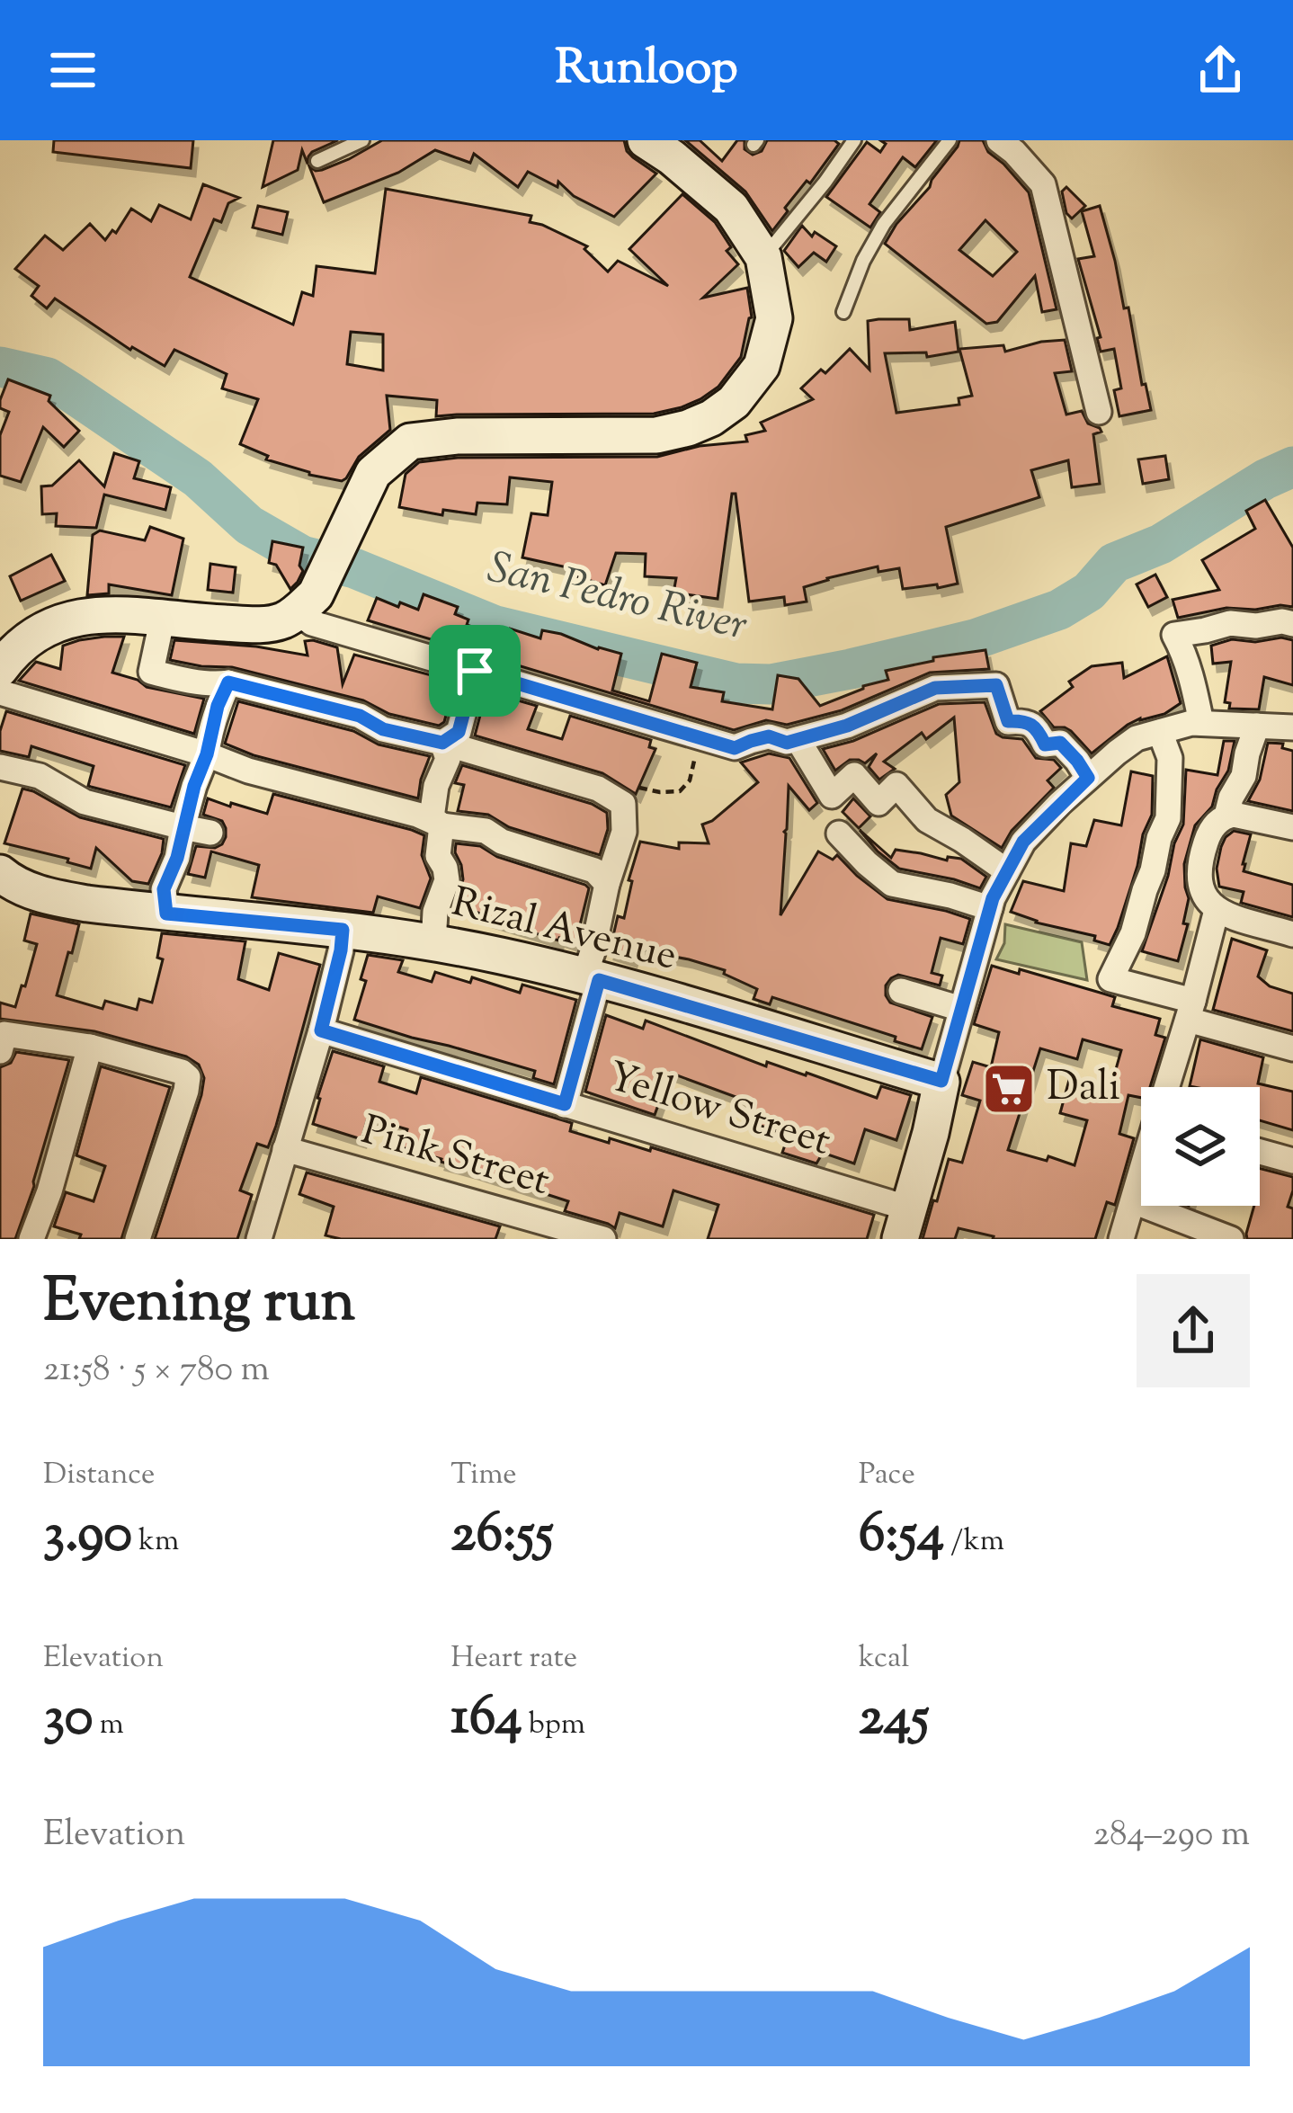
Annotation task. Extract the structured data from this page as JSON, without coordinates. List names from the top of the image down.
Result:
{
  "streets": {
    "main road": ["Rizal Avenue"],
    "street": ["Yellow Street", "Pink Street"]
  },
  "water": ["San Pedro River"],
  "places": {
    "supermarket": ["Dali"]
  },
  "page": {
    "header": "Runloop",
    "heading": ["Evening run", "21:58 · 5 × 780 m"],
    "stats": [
      ["Distance", "3.90 km"],
      ["Time", "26:55"],
      ["Pace", "6:54 /km"],
      ["Elevation", "30 m"],
      ["Heart rate", "164 bpm"],
      ["kcal", "245"]
    ],
    "chart": ["Elevation", "284–290 m"]
  }
}
